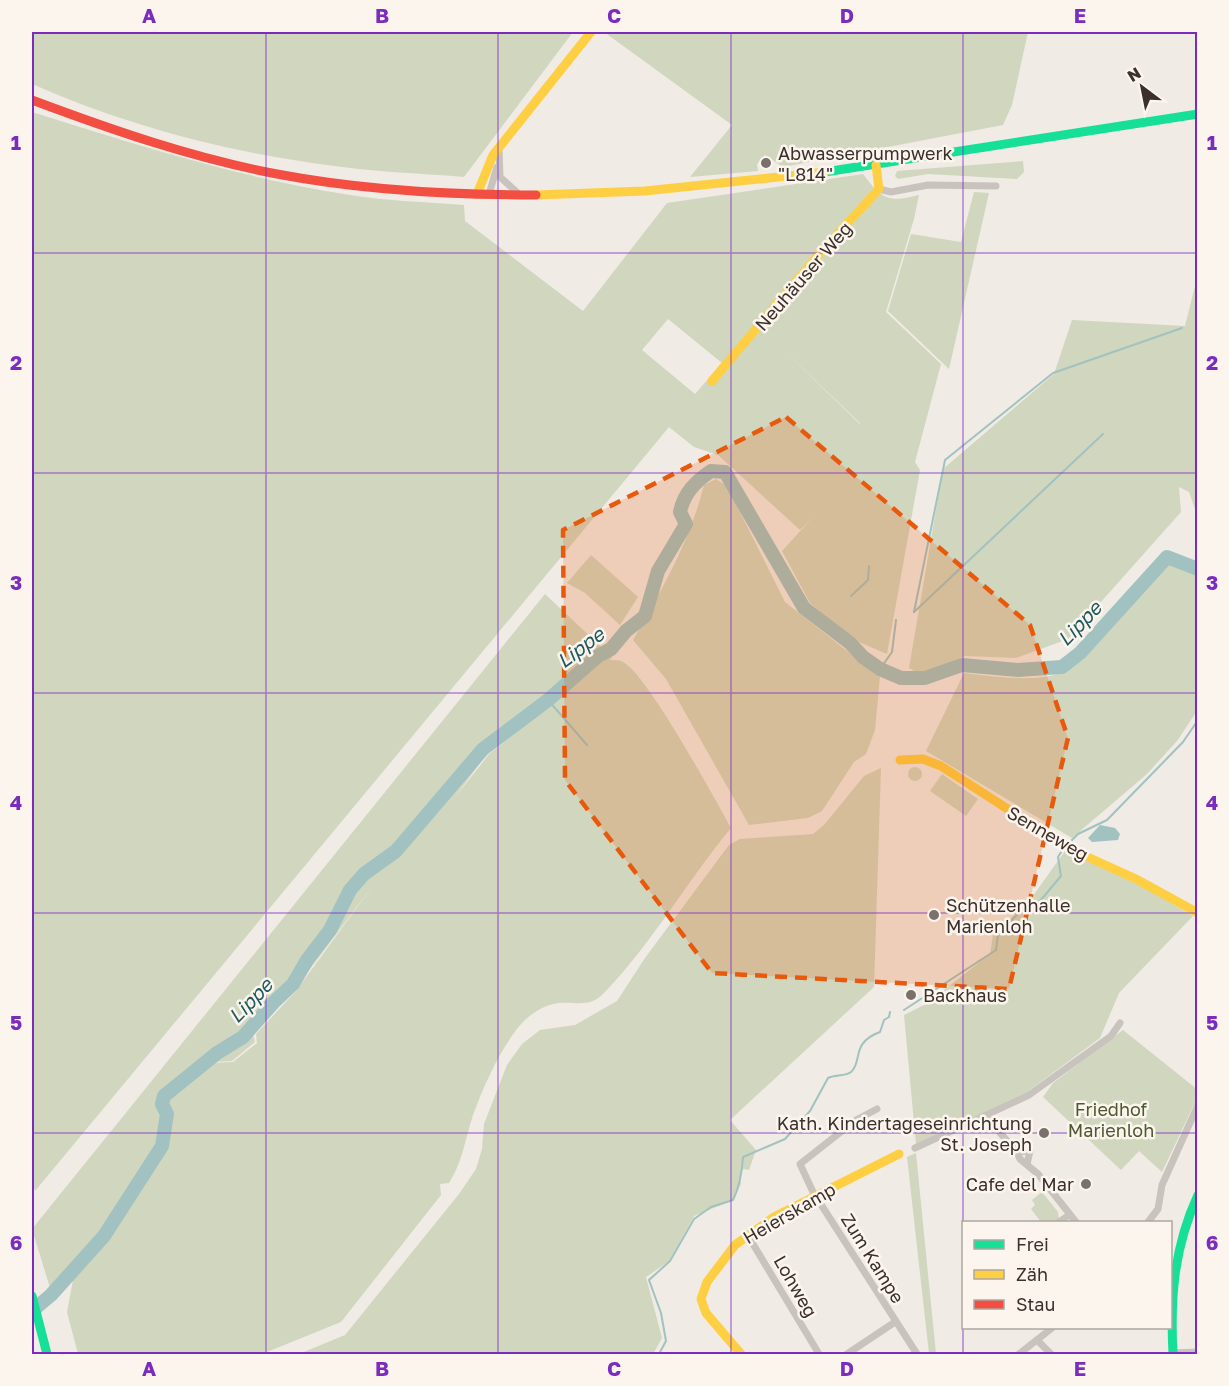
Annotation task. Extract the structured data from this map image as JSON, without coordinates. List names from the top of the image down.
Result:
{
  "streets": {
    "main road": ["Neuhäuser Weg", "Senneweg", "Heierskamp"],
    "street": ["Zum Kampe", "Lohweg"]
  },
  "crossings": [
    ["Heierskamp", "Zum Kampe"],
    ["Heierskamp", "Lohweg"]
  ],
  "water": ["Lippe"],
  "parks": ["Friedhof Marienloh"],
  "places": [
    "Abwasserpumpwerk \"L814\"",
    "Schützenhalle Marienloh",
    "Backhaus",
    "Kath. Kindertageseinrichtung St. Joseph",
    "Cafe del Mar"
  ],
  "legend": ["Frei", "Zäh", "Stau"],
  "north": "top left",
  "grid": {
    "columns": [
      "A",
      "B",
      "C",
      "D",
      "E"
    ],
    "rows": [
      "1",
      "2",
      "3",
      "4",
      "5",
      "6"
    ]
  }
}
